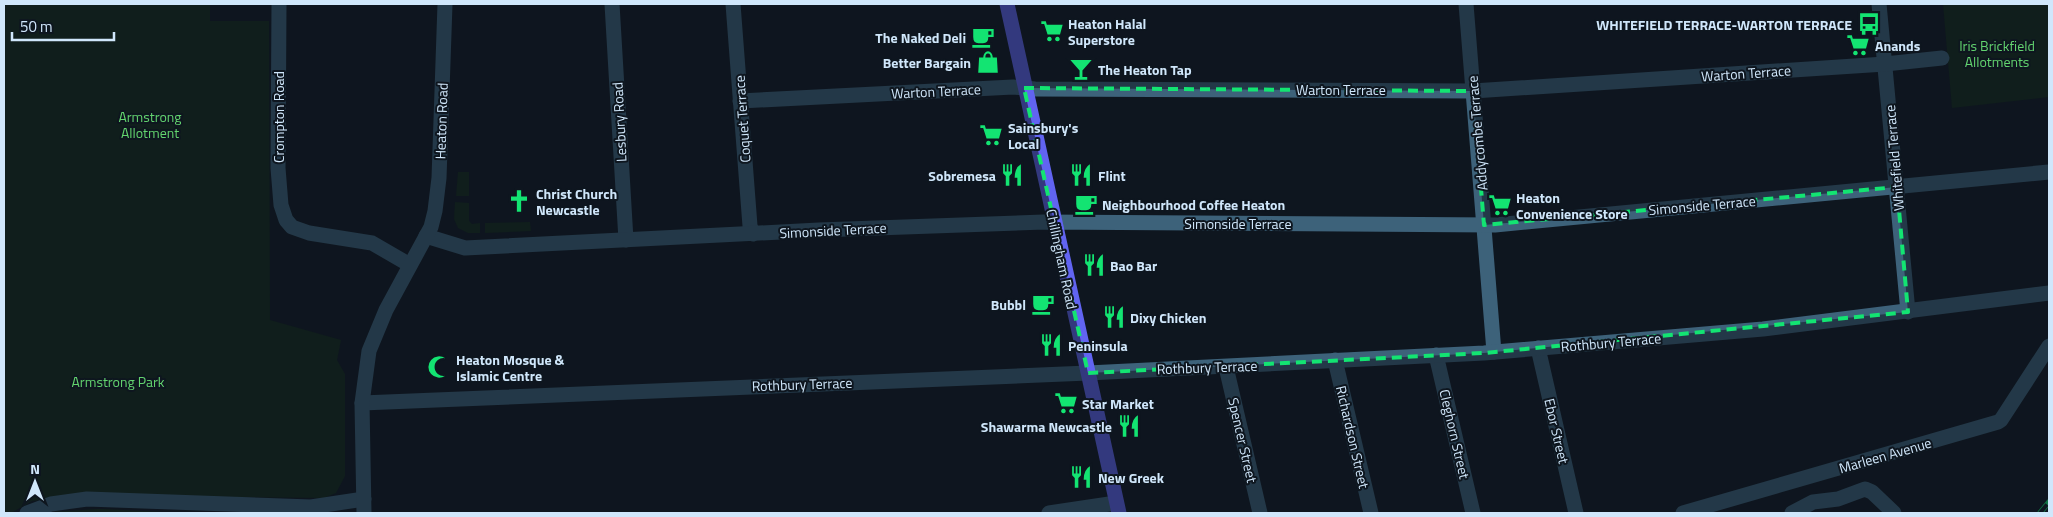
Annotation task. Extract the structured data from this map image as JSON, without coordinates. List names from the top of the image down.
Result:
{
  "streets": {
    "main road": ["Chillingham Road"],
    "street": [
      "Warton Terrace",
      "Crompton Road",
      "Coquet Terrace",
      "Heaton Road",
      "Lesbury Road",
      "Addycombe Terrace",
      "Whitefield Terrace",
      "Simonside Terrace",
      "Rothbury Terrace",
      "Ebor Street",
      "Cleghorn Street",
      "Richardson Street",
      "Spencer Street",
      "Marleen Avenue"
    ]
  },
  "crossings": [
    ["Warton Terrace", "Coquet Terrace"],
    ["Warton Terrace", "Addycombe Terrace"],
    ["Warton Terrace", "Whitefield Terrace"],
    ["Warton Terrace", "Chillingham Road"],
    ["Crompton Road", "Heaton Road"],
    ["Coquet Terrace", "Simonside Terrace"],
    ["Heaton Road", "Simonside Terrace"],
    ["Heaton Road", "Rothbury Terrace"],
    ["Lesbury Road", "Simonside Terrace"],
    ["Addycombe Terrace", "Simonside Terrace"],
    ["Addycombe Terrace", "Rothbury Terrace"],
    ["Whitefield Terrace", "Simonside Terrace"],
    ["Whitefield Terrace", "Rothbury Terrace"],
    ["Simonside Terrace", "Chillingham Road"],
    ["Chillingham Road", "Rothbury Terrace"],
    ["Rothbury Terrace", "Ebor Street"],
    ["Rothbury Terrace", "Cleghorn Street"],
    ["Rothbury Terrace", "Richardson Street"],
    ["Rothbury Terrace", "Spencer Street"]
  ],
  "parks": ["Iris Brickfield Allotments", "Armstrong Allotment", "Armstrong Park"],
  "places": {
    "bus stop": ["WHITEFIELD TERRACE-WARTON TERRACE"],
    "supermarket": [
      "Heaton Halal Superstore",
      "Anands",
      "Sainsbury's Local",
      "Heaton Convenience Store",
      "Star Market"
    ],
    "cafe": ["The Naked Deli", "Neighbourhood Coffee Heaton", "Bubbl"],
    "shop": ["Better Bargain"],
    "bar": ["The Heaton Tap"],
    "restaurant": [
      "Sobremesa",
      "Flint",
      "Bao Bar",
      "Dixy Chicken",
      "Peninsula",
      "Shawarma Newcastle",
      "New Greek"
    ],
    "church": ["Christ Church Newcastle"],
    "mosque": ["Heaton Mosque & Islamic Centre"]
  },
  "scale_bar": "50 m",
  "north": "top"
}
